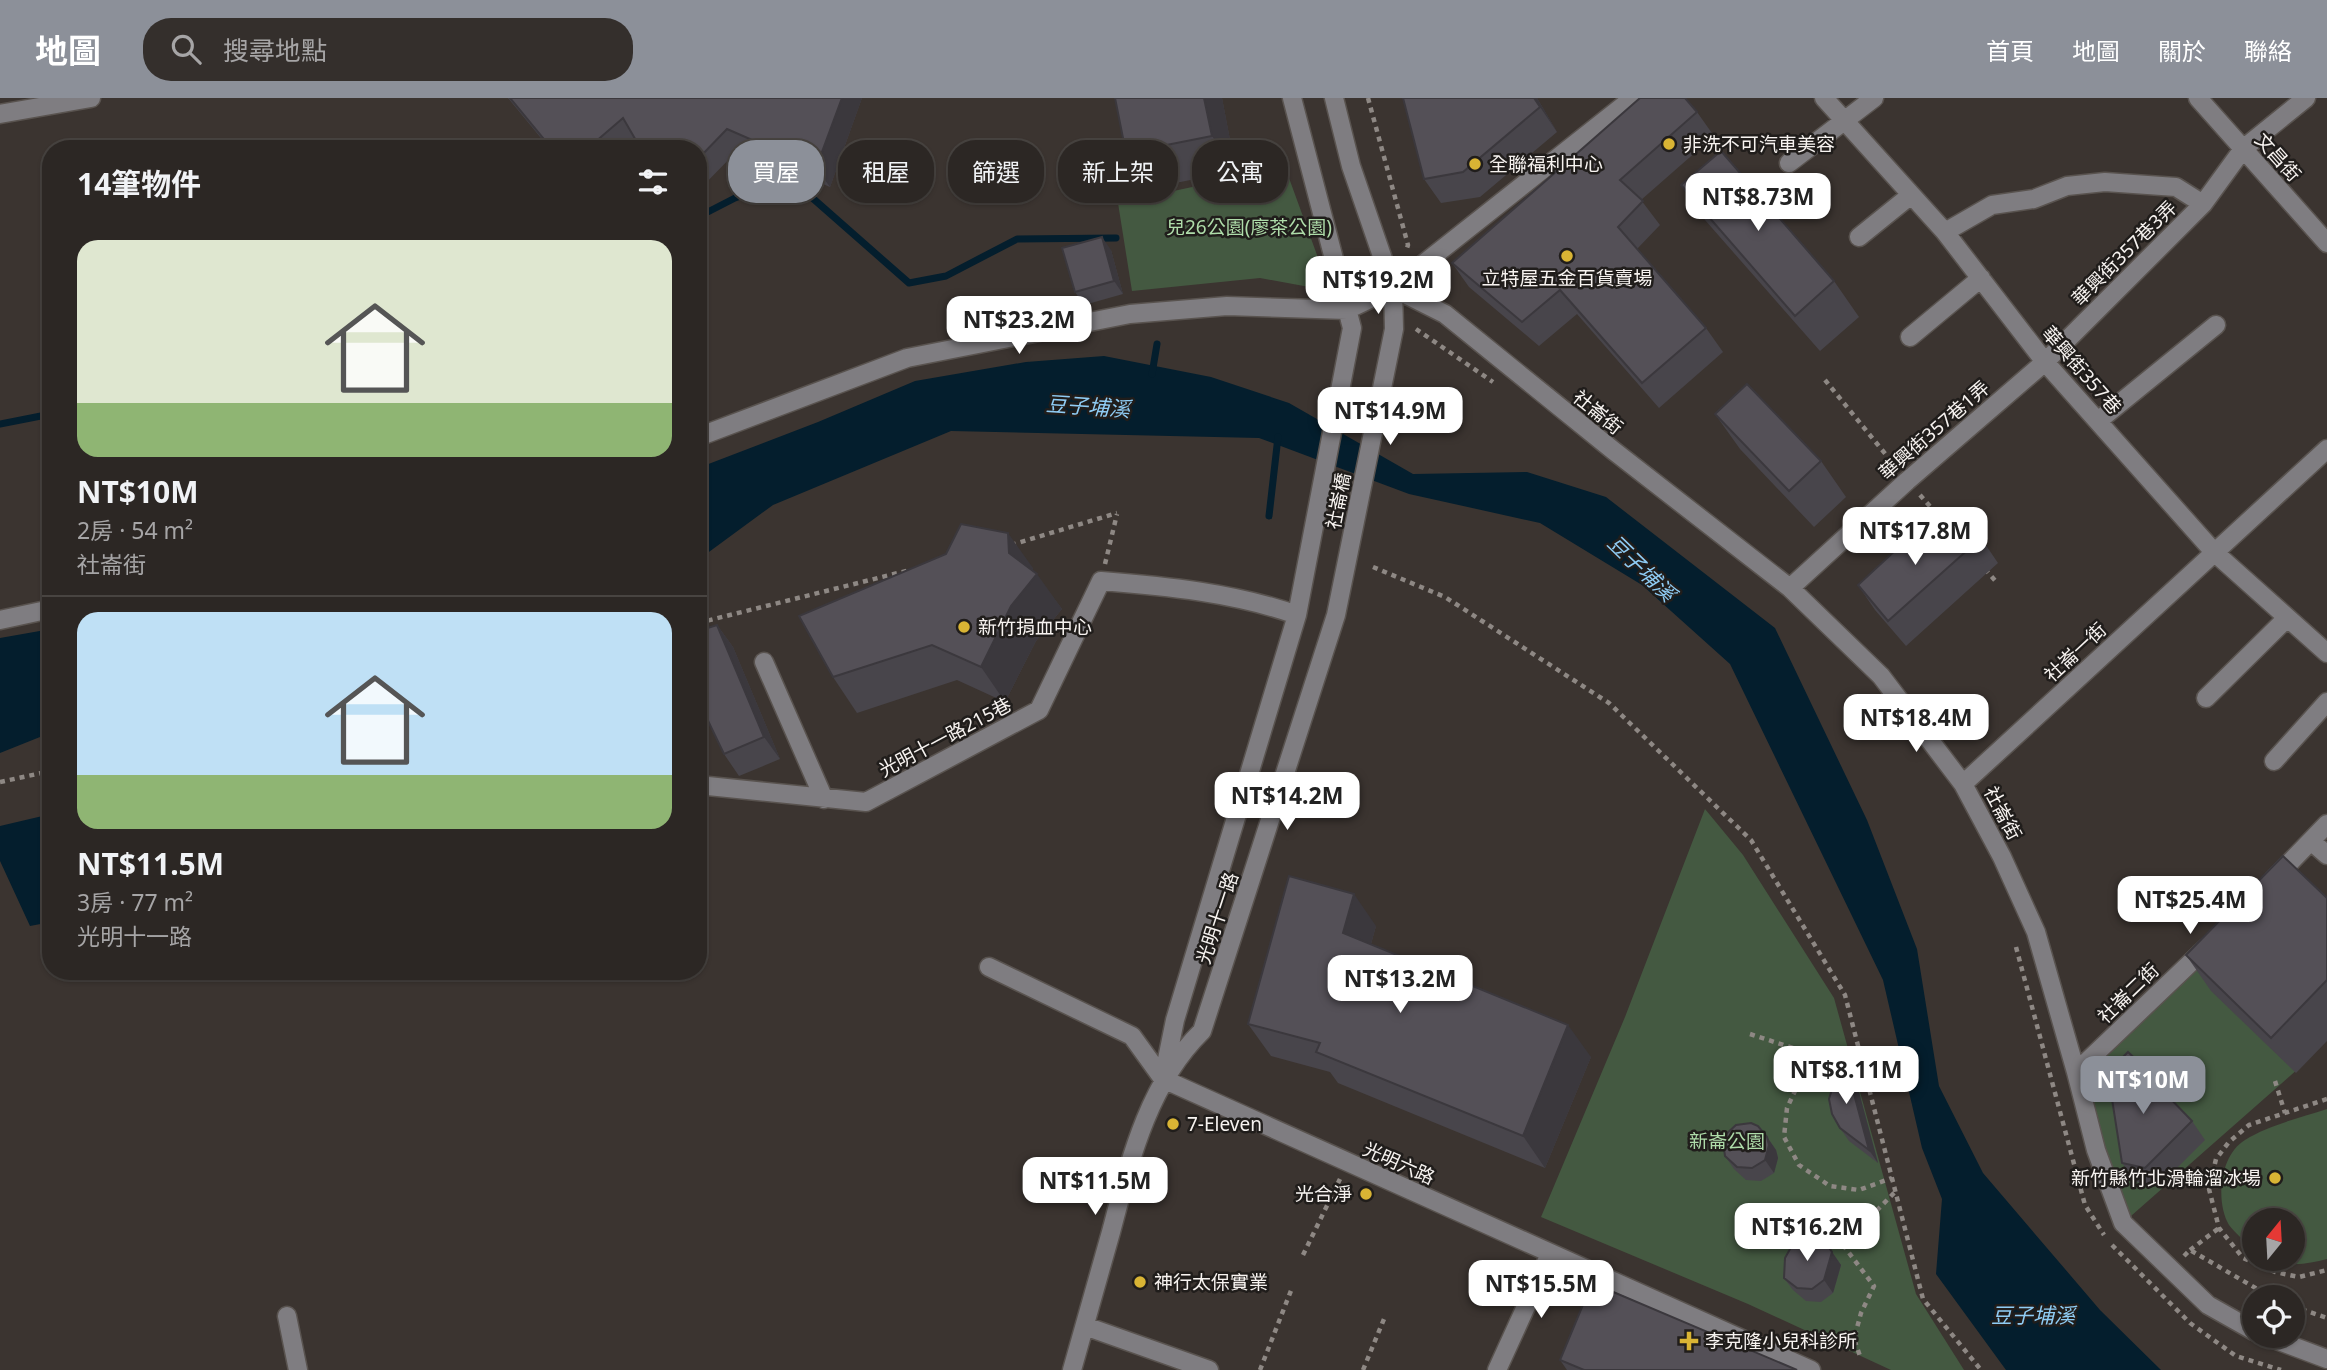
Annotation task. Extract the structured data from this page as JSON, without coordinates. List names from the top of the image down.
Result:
{
  "streets": {
    "street": [
      "文昌街",
      "華興街357巷3弄",
      "華興街357巷",
      "社崙街",
      "華興街357巷1弄",
      "社崙橋",
      "社崙一街",
      "光明十一路215巷",
      "光明十一路",
      "社崙二街",
      "光明六路"
    ]
  },
  "crossings": [
    ["文昌街", "華興街357巷3弄"],
    ["華興街357巷3弄", "華興街357巷"],
    ["華興街357巷3弄", "華興街357巷1弄"],
    ["華興街357巷", "華興街357巷1弄"],
    ["華興街357巷", "社崙一街"],
    ["社崙街", "華興街357巷1弄"],
    ["社崙街", "社崙橋"],
    ["社崙街", "社崙一街"],
    ["社崙街", "社崙二街"],
    ["社崙橋", "光明十一路"],
    ["光明十一路", "光明六路"]
  ],
  "water": ["豆子埔溪"],
  "parks": ["兒26公園(廖茶公園)", "新崙公園"],
  "places": {
    "other": [
      "非洗不可汽車美容",
      "全聯福利中心",
      "立特屋五金百貨賣場",
      "新竹捐血中心",
      "7-Eleven",
      "新竹縣竹北滑輪溜冰場",
      "光合淨",
      "神行太保實業"
    ],
    "health": ["李克隆小兒科診所"]
  },
  "north": "top",
  "page": {
    "header": "地圖",
    "search": "搜尋地點",
    "nav": [
      "首頁",
      "地圖",
      "關於",
      "聯絡"
    ],
    "chip": [
      "買屋",
      "租屋",
      "篩選",
      "新上架",
      "公寓"
    ],
    "heading": "14筆物件",
    "price": [
      "NT$8.73M",
      "NT$19.2M",
      "NT$23.2M",
      "NT$14.9M",
      "NT$17.8M",
      "NT$18.4M",
      "NT$14.2M",
      "NT$25.4M",
      "NT$13.2M",
      "NT$8.11M",
      "NT$10M",
      "NT$11.5M",
      "NT$16.2M",
      "NT$15.5M"
    ],
    "list": [
      {
        "name": "NT$10M",
        "note": "2房 · 54 m² · 社崙街"
      },
      {
        "name": "NT$11.5M",
        "note": "3房 · 77 m² · 光明十一路"
      }
    ]
  }
}
